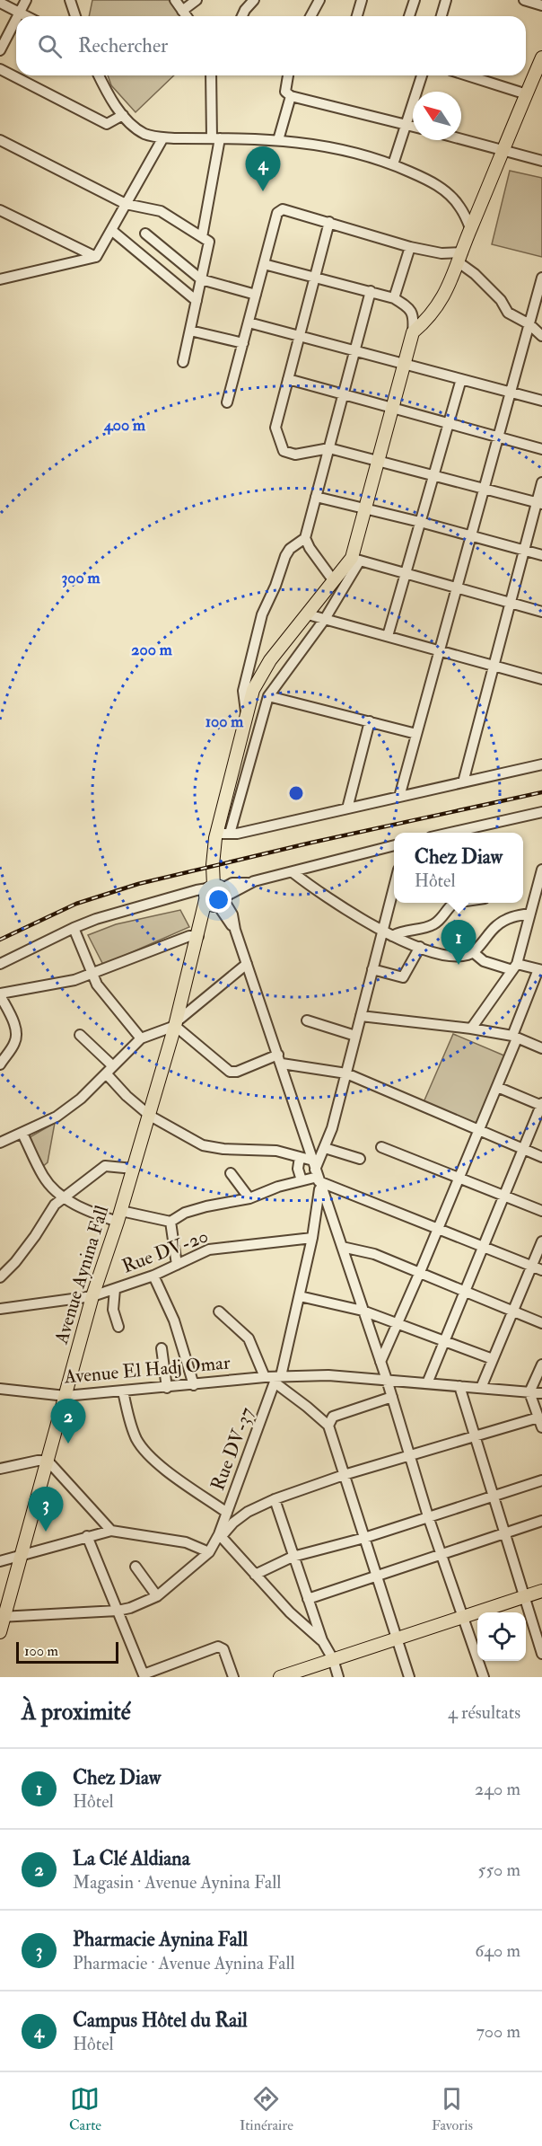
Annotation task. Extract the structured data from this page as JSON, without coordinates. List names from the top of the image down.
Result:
{
  "streets": {
    "main road": ["Avenue Aynina Fall"],
    "street": ["Rue DV-20", "Avenue El Hadj Omar", "Rue DV-37"]
  },
  "crossings": [
    ["Rue DV-20", "Avenue Aynina Fall"],
    ["Rue DV-20", "Rue DV-37"],
    ["Avenue Aynina Fall", "Avenue El Hadj Omar"],
    ["Avenue El Hadj Omar", "Rue DV-37"]
  ],
  "scale_bar": "100 m",
  "north": "top left",
  "page": {
    "search": "Rechercher",
    "pins": [
      "4",
      "1",
      "2",
      "3"
    ],
    "popup": ["Chez Diaw", "Hôtel"],
    "scale": "100 m",
    "heading": ["À proximité", "4 résultats"],
    "list": [
      {
        "mark": "1",
        "name": "Chez Diaw",
        "note": "Hôtel",
        "value": "240 m"
      },
      {
        "mark": "2",
        "name": "La Clé Aldiana",
        "note": "Magasin · Avenue Aynina Fall",
        "value": "550 m"
      },
      {
        "mark": "3",
        "name": "Pharmacie Aynina Fall",
        "note": "Pharmacie · Avenue Aynina Fall",
        "value": "640 m"
      },
      {
        "mark": "4",
        "name": "Campus Hôtel du Rail",
        "note": "Hôtel",
        "value": "700 m"
      }
    ],
    "nav": ["Carte", "Itinéraire", "Favoris"]
  },
  "rings": [
    "400 m",
    "300 m",
    "200 m",
    "100 m"
  ]
}
